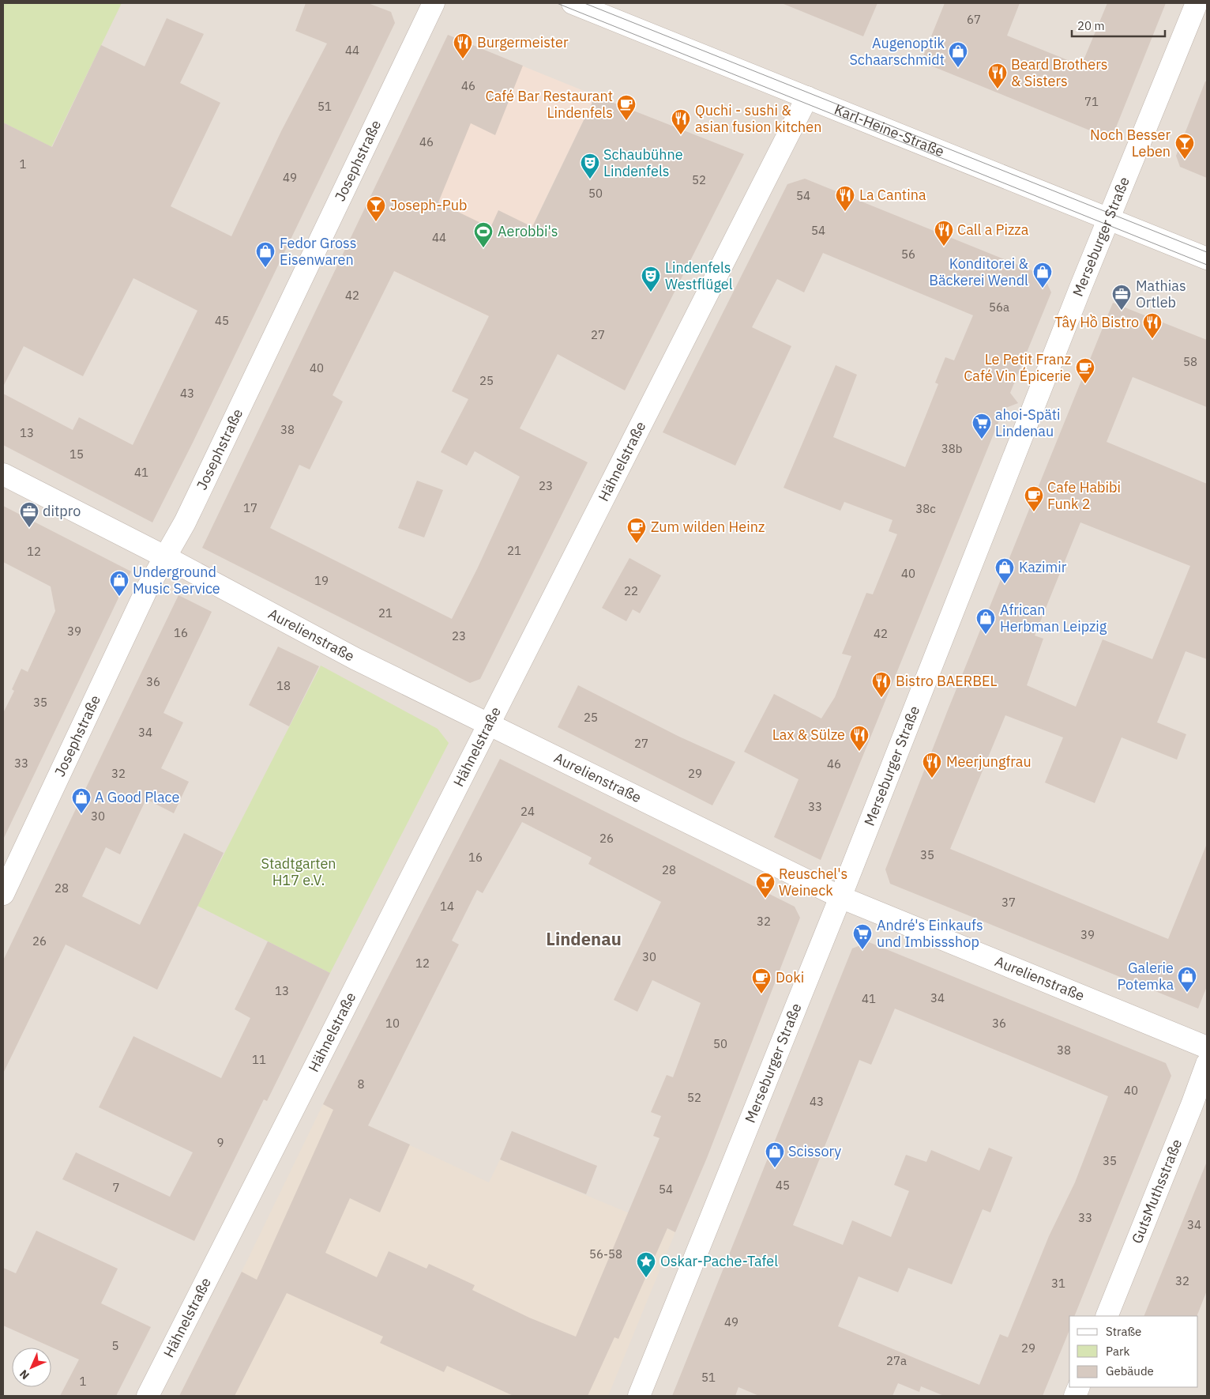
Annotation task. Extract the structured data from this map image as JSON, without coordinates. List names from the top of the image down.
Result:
{
  "streets": {
    "street": [
      "Karl-Heine-Straße",
      "Josephstraße",
      "Merseburger Straße",
      "Hähnelstraße",
      "Aurelienstraße",
      "GutsMuthsstraße"
    ]
  },
  "crossings": [
    ["Karl-Heine-Straße", "Merseburger Straße"],
    ["Karl-Heine-Straße", "Hähnelstraße"],
    ["Josephstraße", "Aurelienstraße"],
    ["Merseburger Straße", "Aurelienstraße"],
    ["Hähnelstraße", "Aurelienstraße"]
  ],
  "districts": ["Lindenau"],
  "parks": ["Stadtgarten H17 e.V."],
  "places": {
    "restaurant": [
      "Burgermeister",
      "Beard Brothers & Sisters",
      "Quchi - sushi & asian fusion kitchen",
      "La Cantina",
      "Call a Pizza",
      "Tây Hồ Bistro",
      "Bistro BAERBEL",
      "Lax & Sülze",
      "Meerjungfrau"
    ],
    "shop": [
      "Augenoptik Schaarschmidt",
      "Fedor Gross Eisenwaren",
      "Konditorei & Bäckerei Wendl",
      "Kazimir",
      "Underground Music Service",
      "African Herbman Leipzig",
      "A Good Place",
      "Galerie Potemka",
      "Scissory"
    ],
    "cafe": [
      "Café Bar Restaurant Lindenfels",
      "Le Petit Franz Café Vin Épicerie",
      "Cafe Habibi Funk 2",
      "Zum wilden Heinz",
      "Doki"
    ],
    "bar": ["Noch Besser Leben", "Joseph-Pub", "Reuschel's Weineck"],
    "theatre": ["Schaubühne Lindenfels", "Lindenfels Westflügel"],
    "sports": ["Aerobbi's"],
    "office": ["Mathias Ortleb", "ditpro"],
    "supermarket": ["ahoi-Späti Lindenau", "André's Einkaufs und Imbissshop"],
    "place": ["Oskar-Pache-Tafel"]
  },
  "house_numbers": [
    "67",
    "44",
    "46",
    "71",
    "51",
    "46",
    "1",
    "49",
    "52",
    "50",
    "54",
    "54",
    "44",
    "56",
    "42",
    "56a",
    "45",
    "27",
    "58",
    "40",
    "25",
    "43",
    "38",
    "13",
    "38b",
    "15",
    "41",
    "23",
    "17",
    "38c",
    "21",
    "12",
    "40",
    "19",
    "22",
    "21",
    "39",
    "16",
    "42",
    "23",
    "36",
    "18",
    "35",
    "25",
    "34",
    "27",
    "33",
    "46",
    "32",
    "29",
    "33",
    "24",
    "30",
    "26",
    "35",
    "16",
    "28",
    "28",
    "37",
    "14",
    "32",
    "39",
    "26",
    "30",
    "12",
    "13",
    "34",
    "41",
    "10",
    "36",
    "50",
    "38",
    "11",
    "8",
    "40",
    "52",
    "43",
    "9",
    "35",
    "45",
    "7",
    "54",
    "33",
    "34",
    "56-58",
    "32",
    "31",
    "49",
    "5",
    "29",
    "27a",
    "51",
    "1"
  ],
  "legend": ["Straße", "Park", "Gebäude"],
  "scale_bar": "20 m",
  "north": "bottom left"
}
